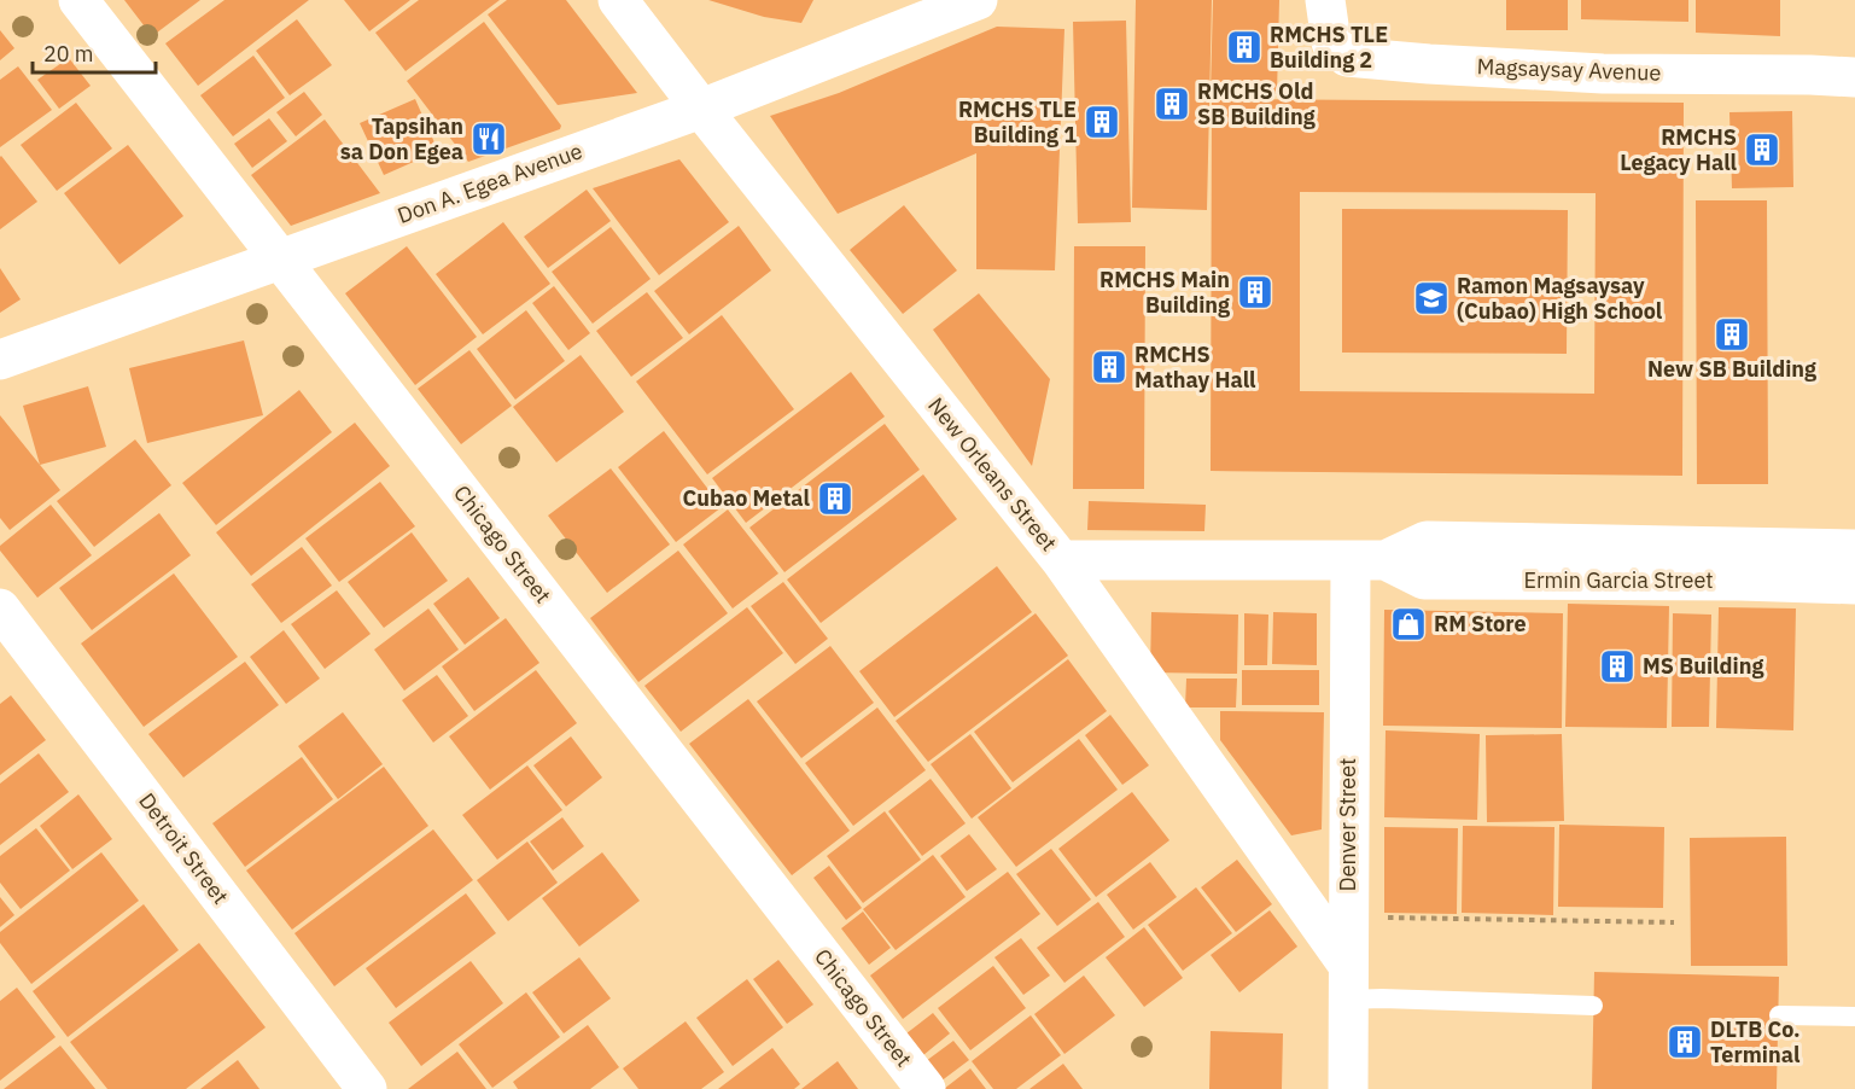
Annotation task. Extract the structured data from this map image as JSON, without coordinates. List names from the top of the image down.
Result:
{
  "streets": {
    "street": [
      "Magsaysay Avenue",
      "Don A. Egea Avenue",
      "New Orleans Street",
      "Chicago Street",
      "Ermin Garcia Street",
      "Denver Street",
      "Detroit Street"
    ]
  },
  "crossings": [
    ["Don A. Egea Avenue", "New Orleans Street"],
    ["Don A. Egea Avenue", "Chicago Street"],
    ["New Orleans Street", "Ermin Garcia Street"],
    ["New Orleans Street", "Denver Street"],
    ["Ermin Garcia Street", "Denver Street"]
  ],
  "places": {
    "building": [
      "RMCHS TLE Building 2",
      "RMCHS Old SB Building",
      "RMCHS TLE Building 1",
      "RMCHS Legacy Hall",
      "RMCHS Main Building",
      "New SB Building",
      "RMCHS Mathay Hall",
      "Cubao Metal",
      "MS Building",
      "DLTB Co. Terminal"
    ],
    "restaurant": ["Tapsihan sa Don Egea"],
    "school or university": ["Ramon Magsaysay (Cubao) High School"],
    "shop": ["RM Store"]
  },
  "scale_bar": "20 m"
}
